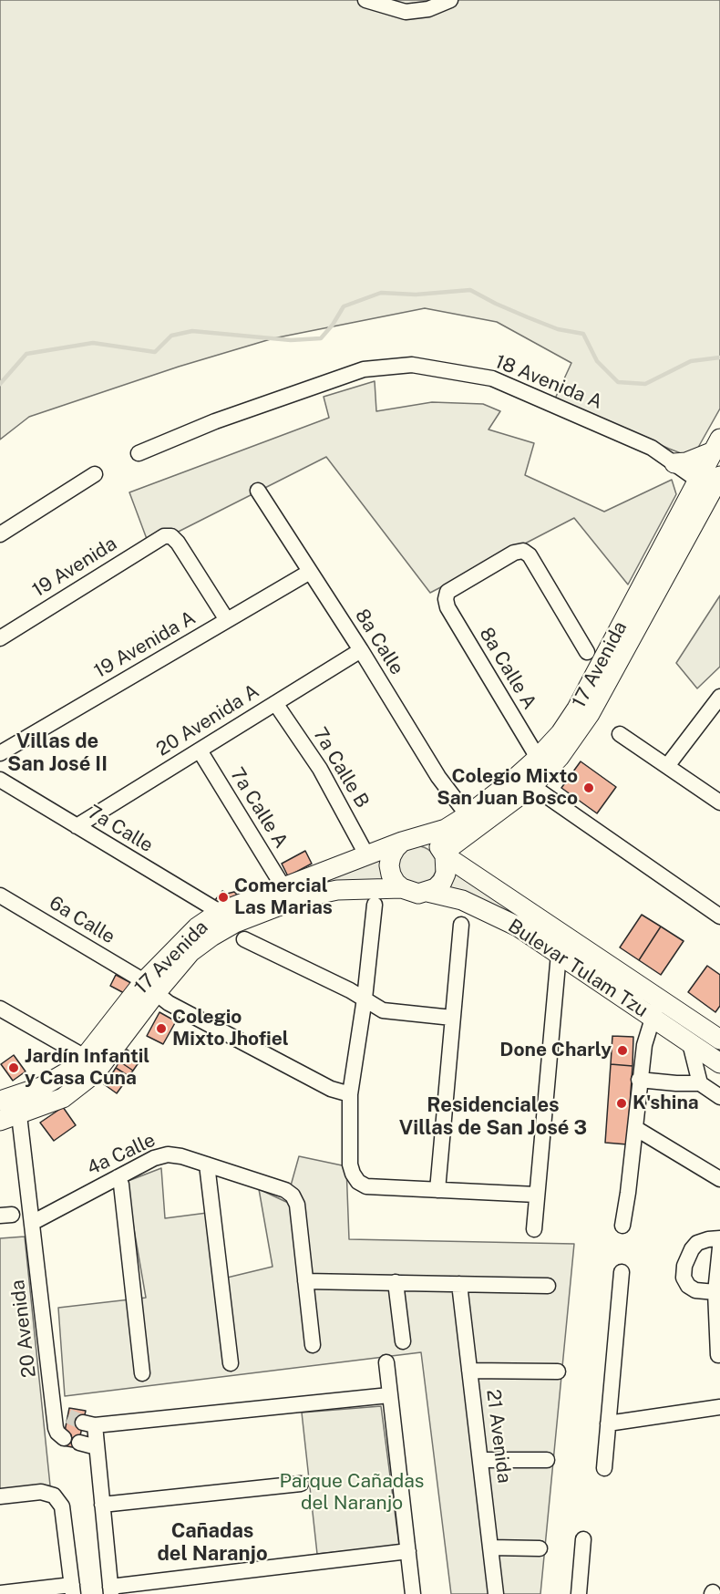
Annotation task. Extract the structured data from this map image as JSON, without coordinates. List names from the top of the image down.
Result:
{
  "streets": {
    "main road": ["17 Avenida", "Bulevar Tulam Tzu"],
    "street": [
      "18 Avenida A",
      "19 Avenida",
      "8a Calle",
      "19 Avenida A",
      "8a Calle A",
      "20 Avenida A",
      "7a Calle B",
      "7a Calle A",
      "7a Calle",
      "6a Calle",
      "4a Calle",
      "20 Avenida",
      "21 Avenida"
    ]
  },
  "crossings": [
    ["18 Avenida A", "17 Avenida"],
    ["19 Avenida", "19 Avenida A"],
    ["8a Calle", "19 Avenida A"],
    ["8a Calle", "17 Avenida"],
    ["8a Calle", "20 Avenida A"],
    ["17 Avenida", "8a Calle A"],
    ["17 Avenida", "7a Calle B"],
    ["17 Avenida", "7a Calle A"],
    ["17 Avenida", "7a Calle"],
    ["17 Avenida", "6a Calle"],
    ["17 Avenida", "Bulevar Tulam Tzu"],
    ["17 Avenida", "20 Avenida"],
    ["20 Avenida A", "7a Calle B"],
    ["20 Avenida A", "7a Calle A"],
    ["20 Avenida A", "7a Calle"],
    ["4a Calle", "20 Avenida"]
  ],
  "districts": ["Villas de San José II", "Residenciales Villas de San José 3", "Cañadas del Naranjo"],
  "parks": ["Parque Cañadas del Naranjo"],
  "places": [
    "Colegio Mixto San Juan Bosco",
    "Comercial Las Marias",
    "Colegio Mixto Jhofiel",
    "Done Charly",
    "Jardín Infantil y Casa Cuna",
    "K'shina"
  ]
}
